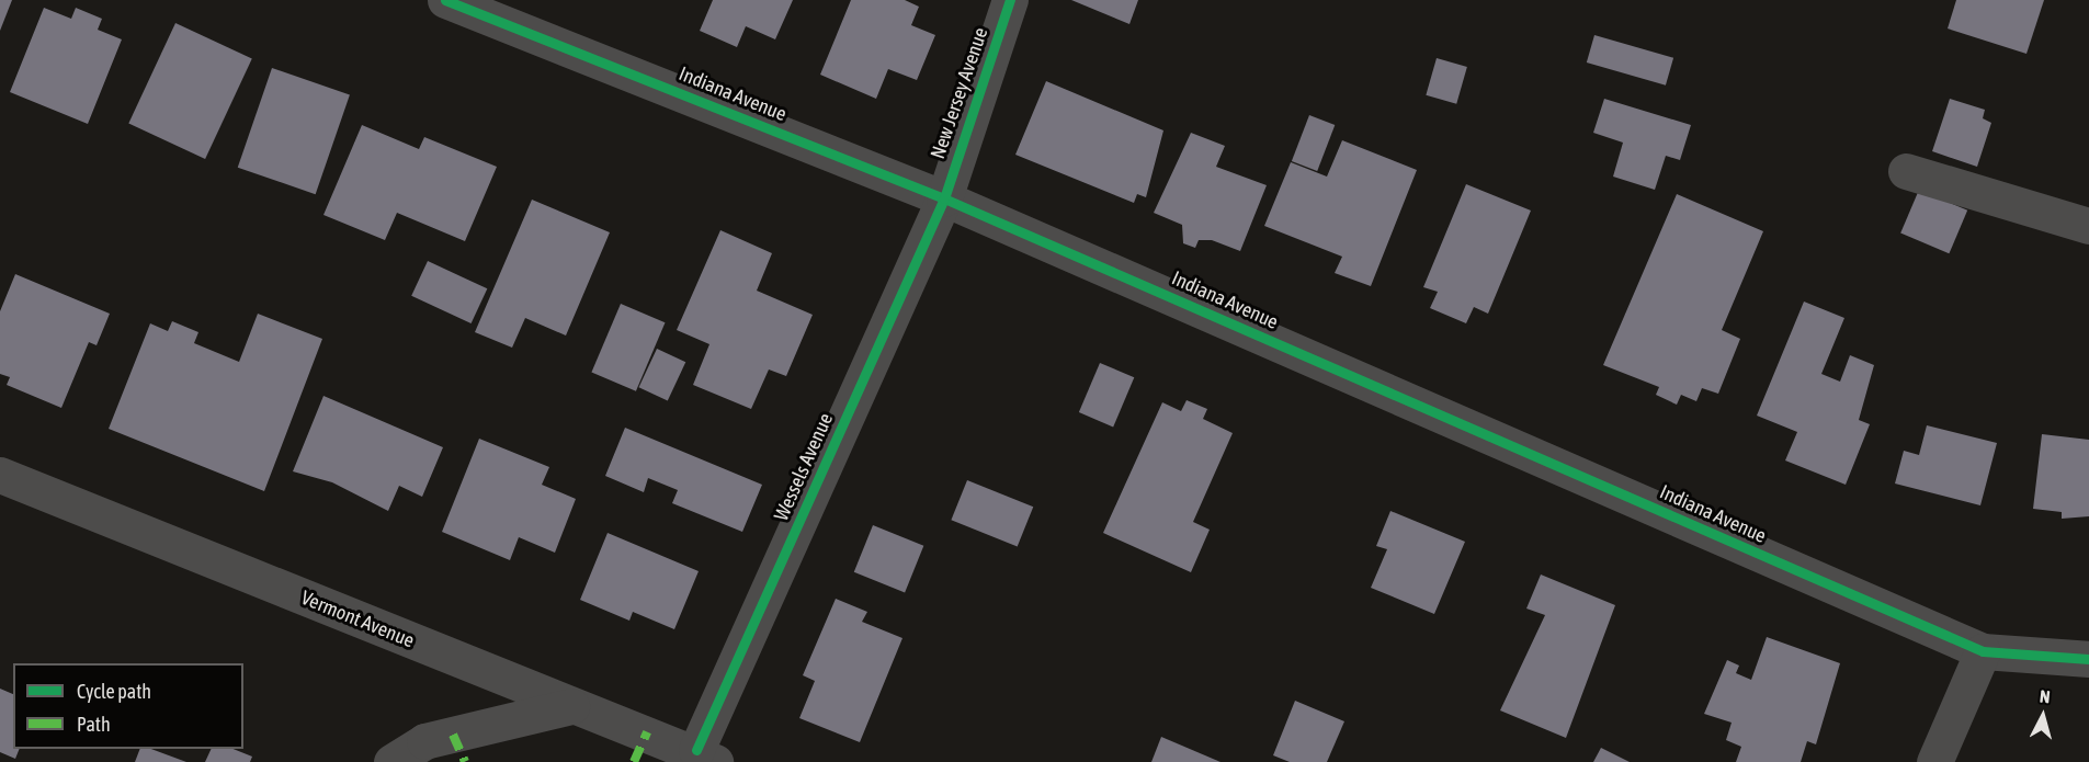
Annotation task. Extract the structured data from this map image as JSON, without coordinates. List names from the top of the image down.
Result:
{
  "streets": {
    "street": [
      "New Jersey Avenue",
      "Indiana Avenue",
      "Wessels Avenue",
      "Vermont Avenue"
    ]
  },
  "crossings": [
    ["New Jersey Avenue", "Indiana Avenue"],
    ["New Jersey Avenue", "Wessels Avenue"],
    ["Indiana Avenue", "Wessels Avenue"],
    ["Wessels Avenue", "Vermont Avenue"]
  ],
  "legend": ["Cycle path", "Path"],
  "north": "top"
}
